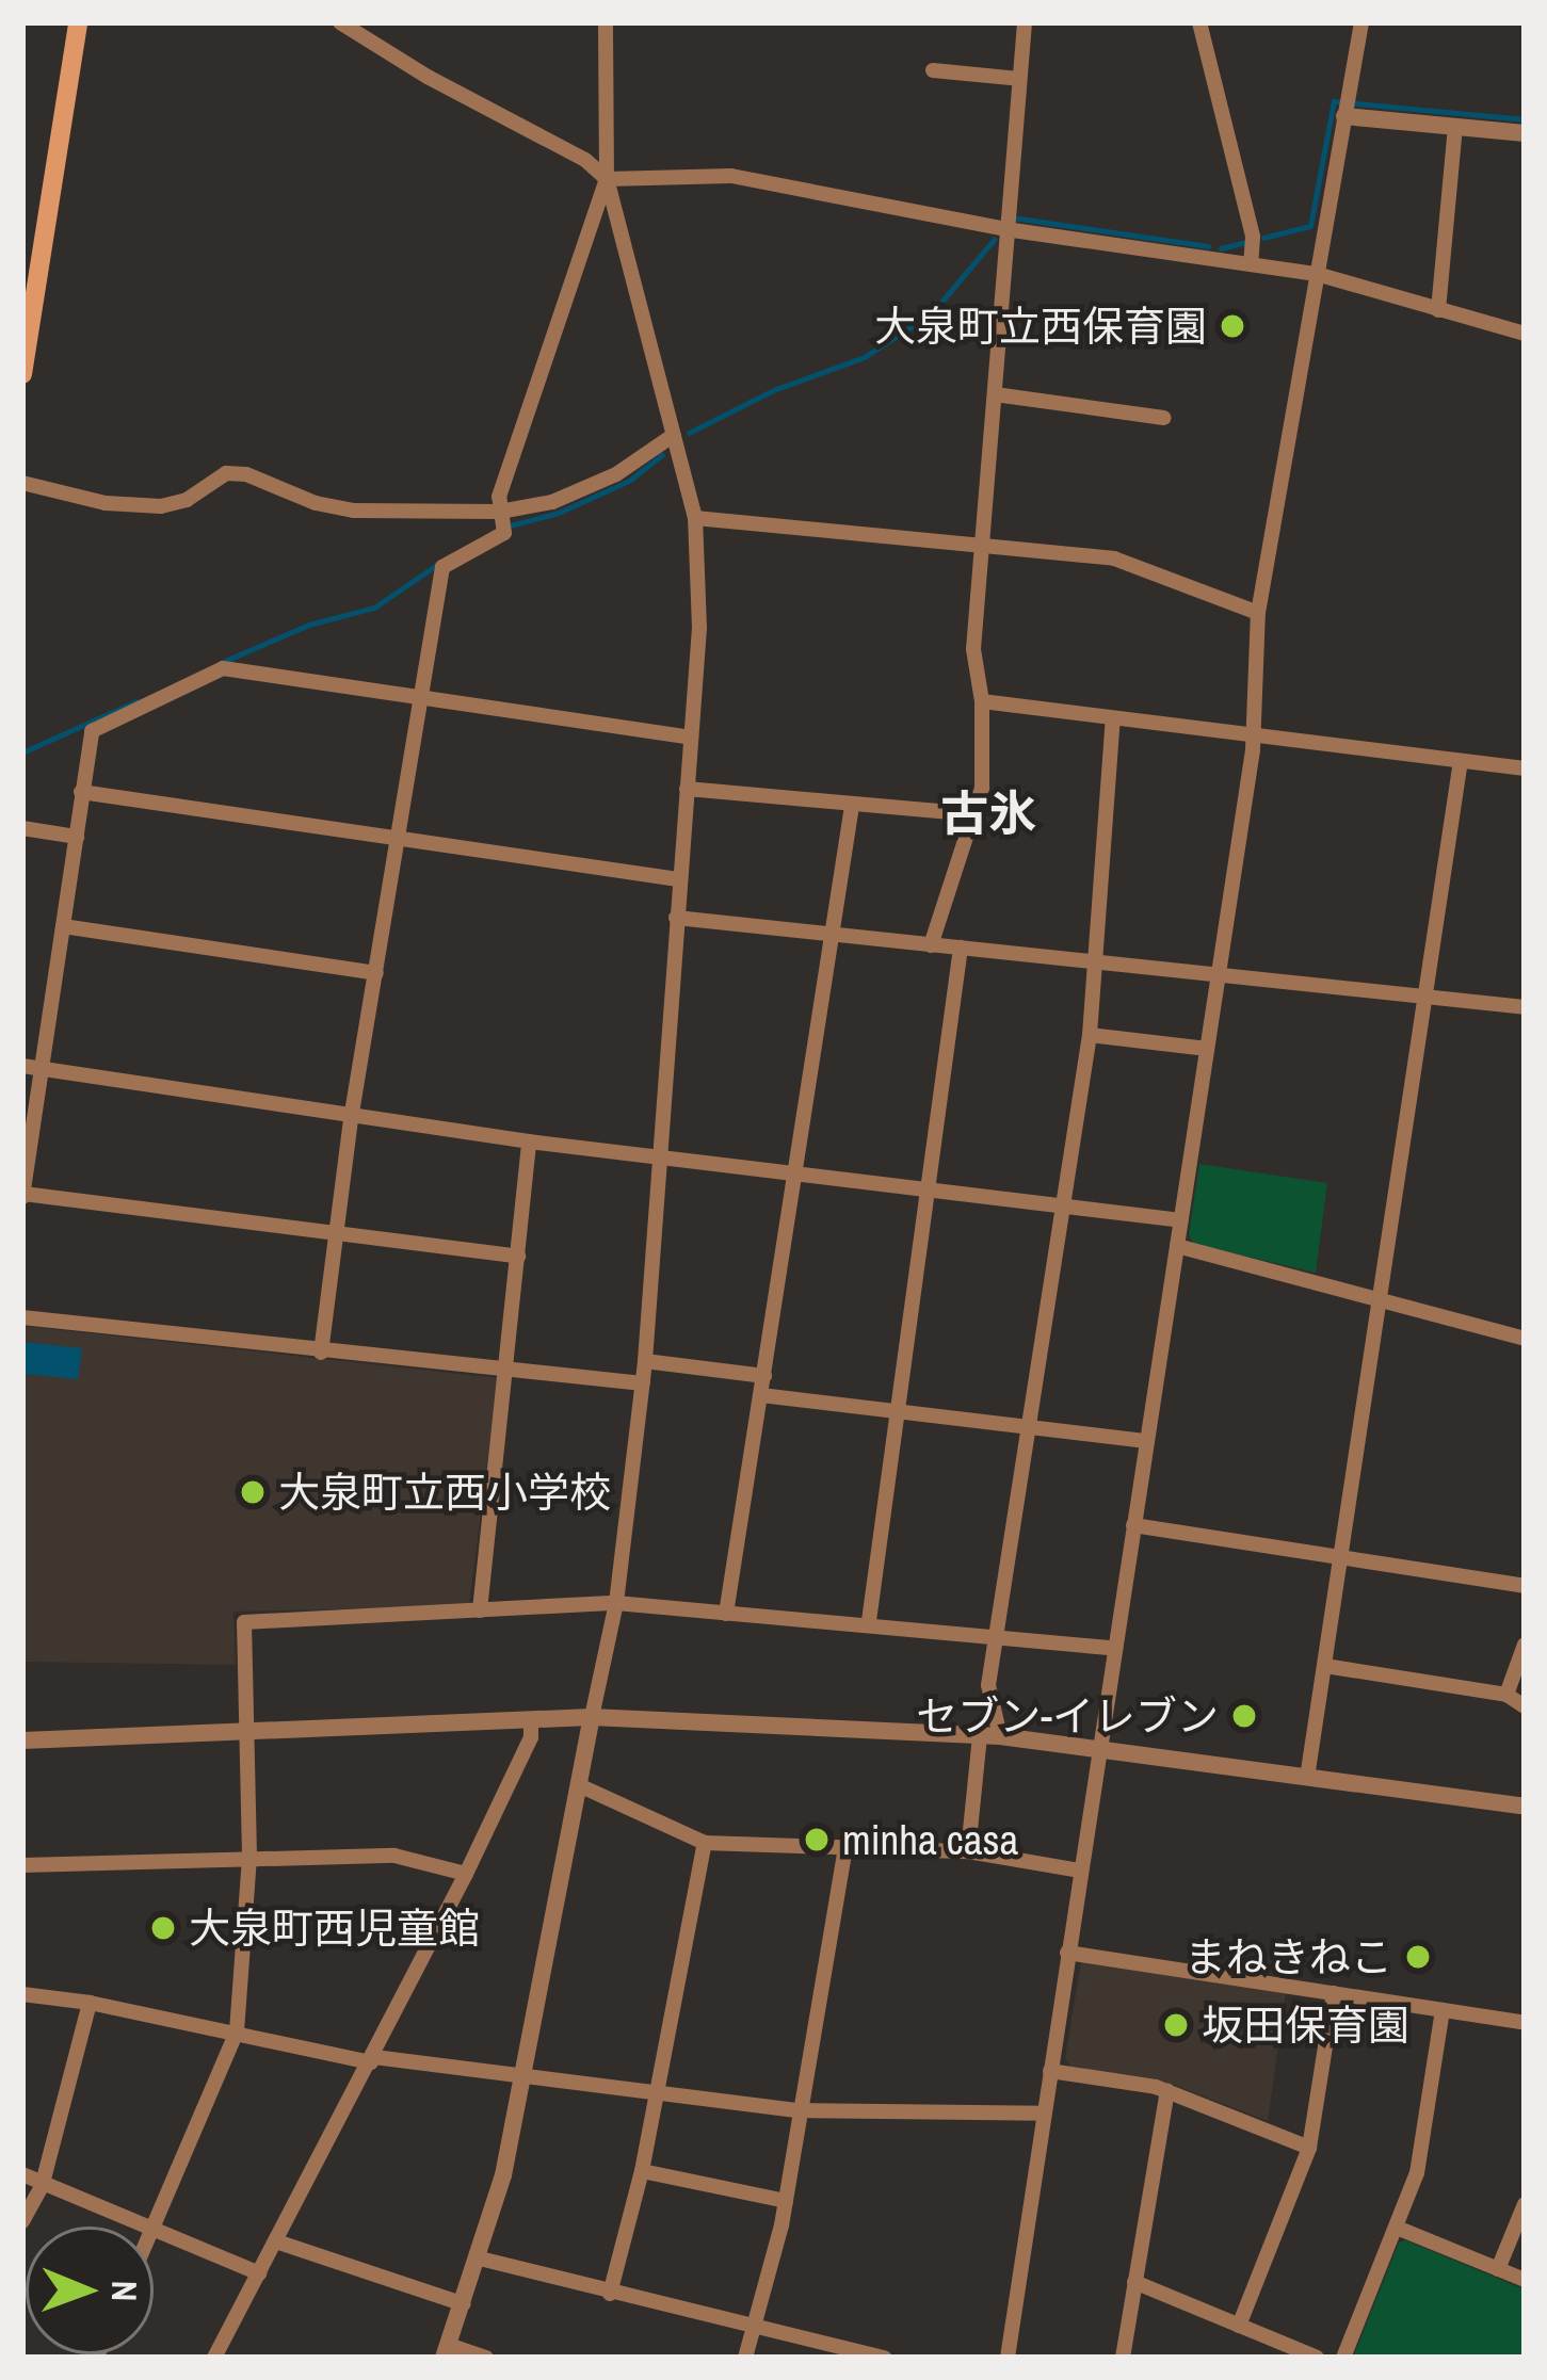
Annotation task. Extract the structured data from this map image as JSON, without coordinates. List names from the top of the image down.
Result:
{
  "districts": ["古氷"],
  "places": [
    "大泉町立西保育園",
    "大泉町立西小学校",
    "セブン-イレブン",
    "minha casa",
    "大泉町西児童館",
    "まねきねこ",
    "坂田保育園"
  ],
  "north": "right"
}
